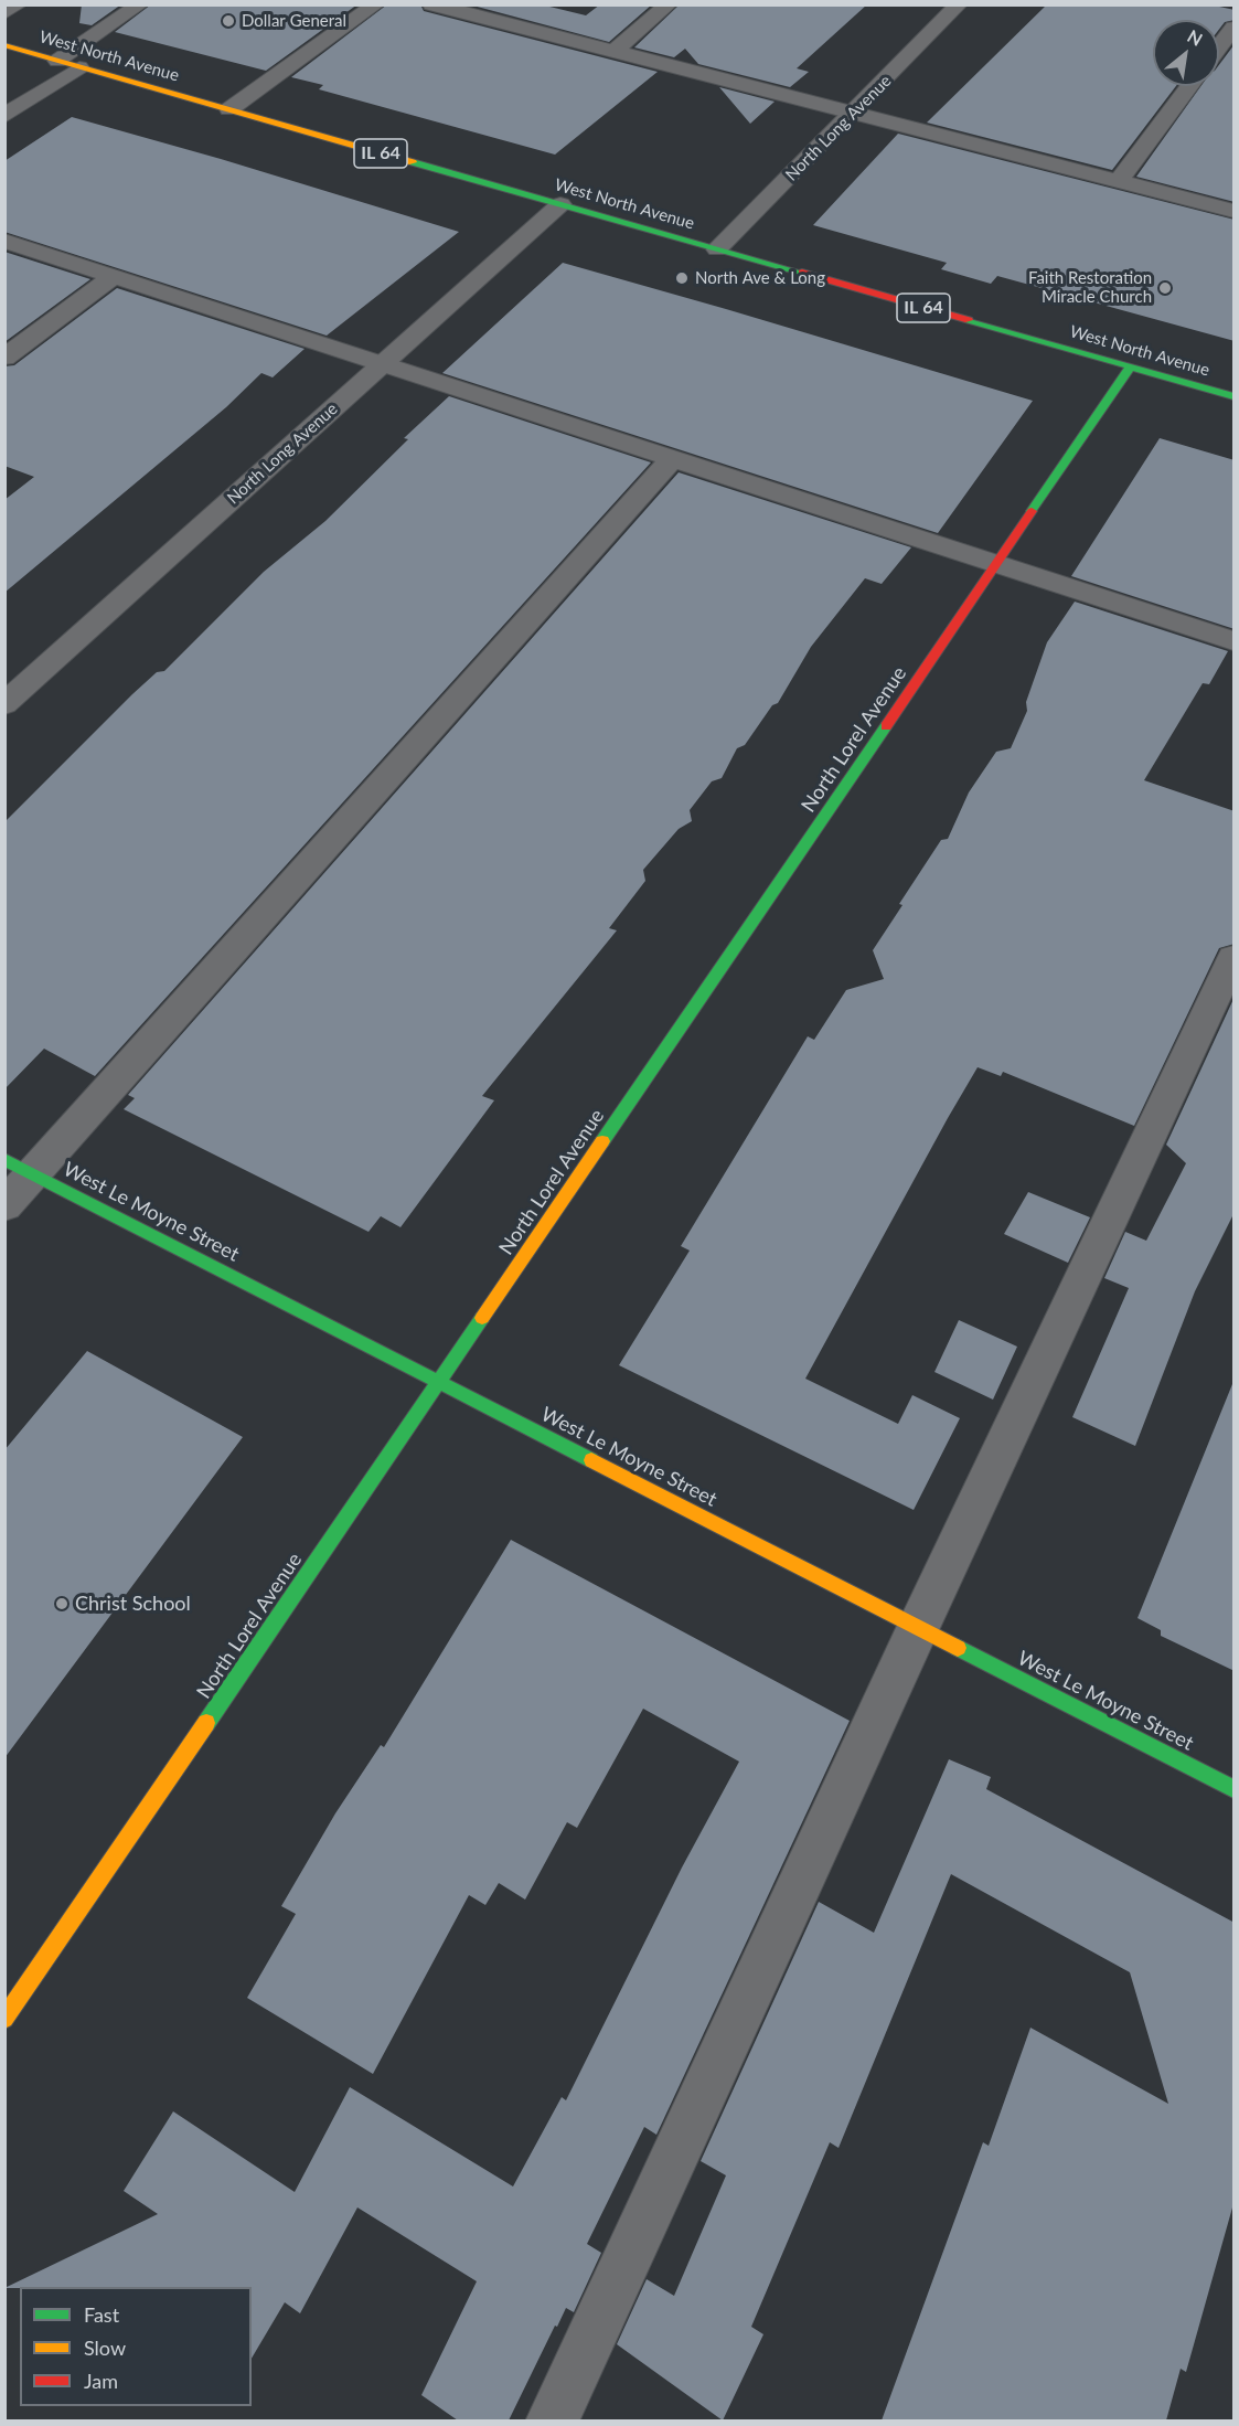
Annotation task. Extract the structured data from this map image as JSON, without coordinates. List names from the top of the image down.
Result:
{
  "streets": {
    "street": [
      "West North Avenue",
      "North Long Avenue",
      "IL 64",
      "North Lorel Avenue",
      "West Le Moyne Street"
    ]
  },
  "crossings": [
    ["West North Avenue", "North Long Avenue"],
    ["West North Avenue", "North Lorel Avenue"],
    ["North Lorel Avenue", "West Le Moyne Street"]
  ],
  "places": [
    "Dollar General",
    "North Ave & Long",
    "Faith Restoration Miracle Church",
    "Christ School"
  ],
  "legend": ["Fast", "Slow", "Jam"],
  "north": "top right"
}
